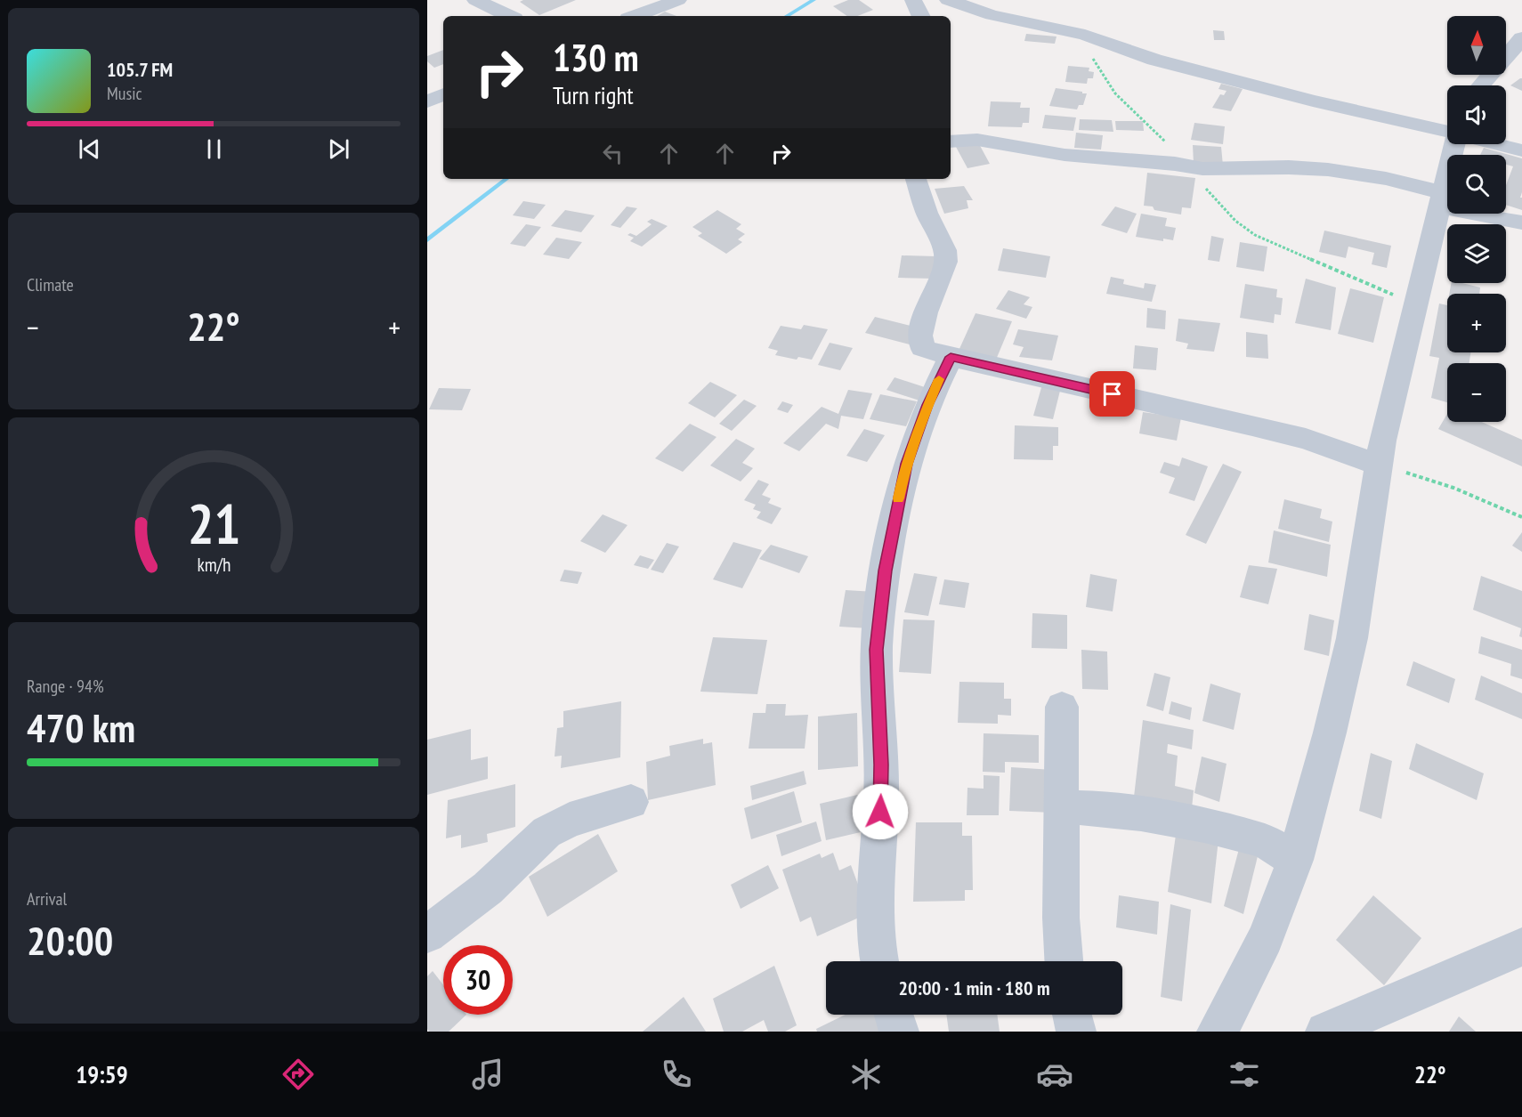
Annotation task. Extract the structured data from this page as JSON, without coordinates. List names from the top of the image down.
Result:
{
  "north": "top",
  "page": {
    "map_buttons": ["+", "−"],
    "turn": ["130 m", "Turn right"],
    "song": ["105.7 FM", "Music"],
    "tile": [
      "Climate",
      ["Range · 94%", "470 km"],
      ["Arrival", "20:00"]
    ],
    "heat": ["−", "22°", "+"],
    "limit": "30",
    "trip": "20:00 · 1 min · 180 m",
    "tabs": ["19:59", "22°"],
    "gauge": ["21", "km/h"]
  }
}
